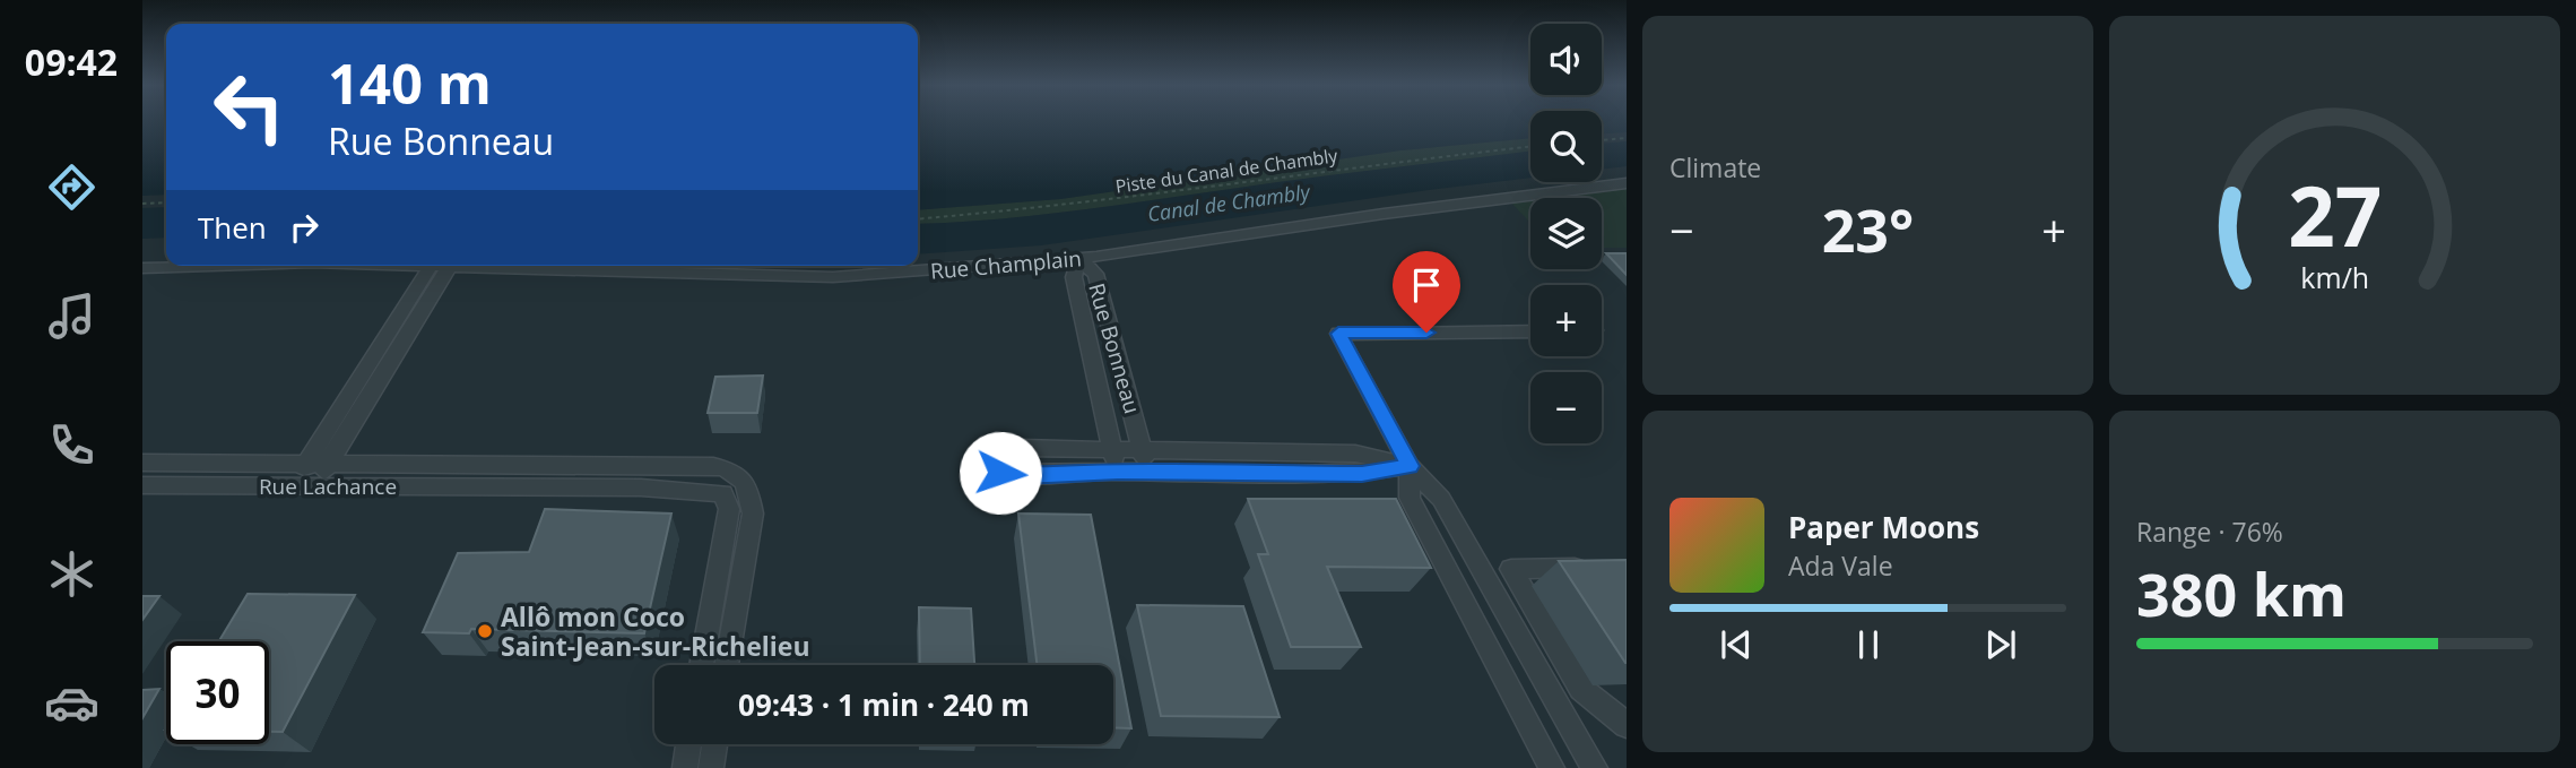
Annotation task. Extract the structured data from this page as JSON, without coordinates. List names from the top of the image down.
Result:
{
  "streets": {
    "street": ["Rue Champlain", "Rue Bonneau", "Rue Lachance"],
    "path": ["Piste du Canal de Chambly"]
  },
  "crossings": [
    ["Rue Champlain", "Rue Bonneau"]
  ],
  "water": ["Canal de Chambly"],
  "places": ["Allô mon Coco Saint-Jean-sur-Richelieu"],
  "page": {
    "tabs": "09:42",
    "tile": [
      "Climate",
      ["Range · 76%", "380 km"]
    ],
    "map_buttons": ["+", "−"],
    "turn": ["140 m", "Rue Bonneau"],
    "then": "Then",
    "heat": ["−", "23°", "+"],
    "song": ["Paper Moons", "Ada Vale"],
    "limit": "30",
    "trip": "09:43 · 1 min · 240 m",
    "gauge": ["27", "km/h"]
  }
}
